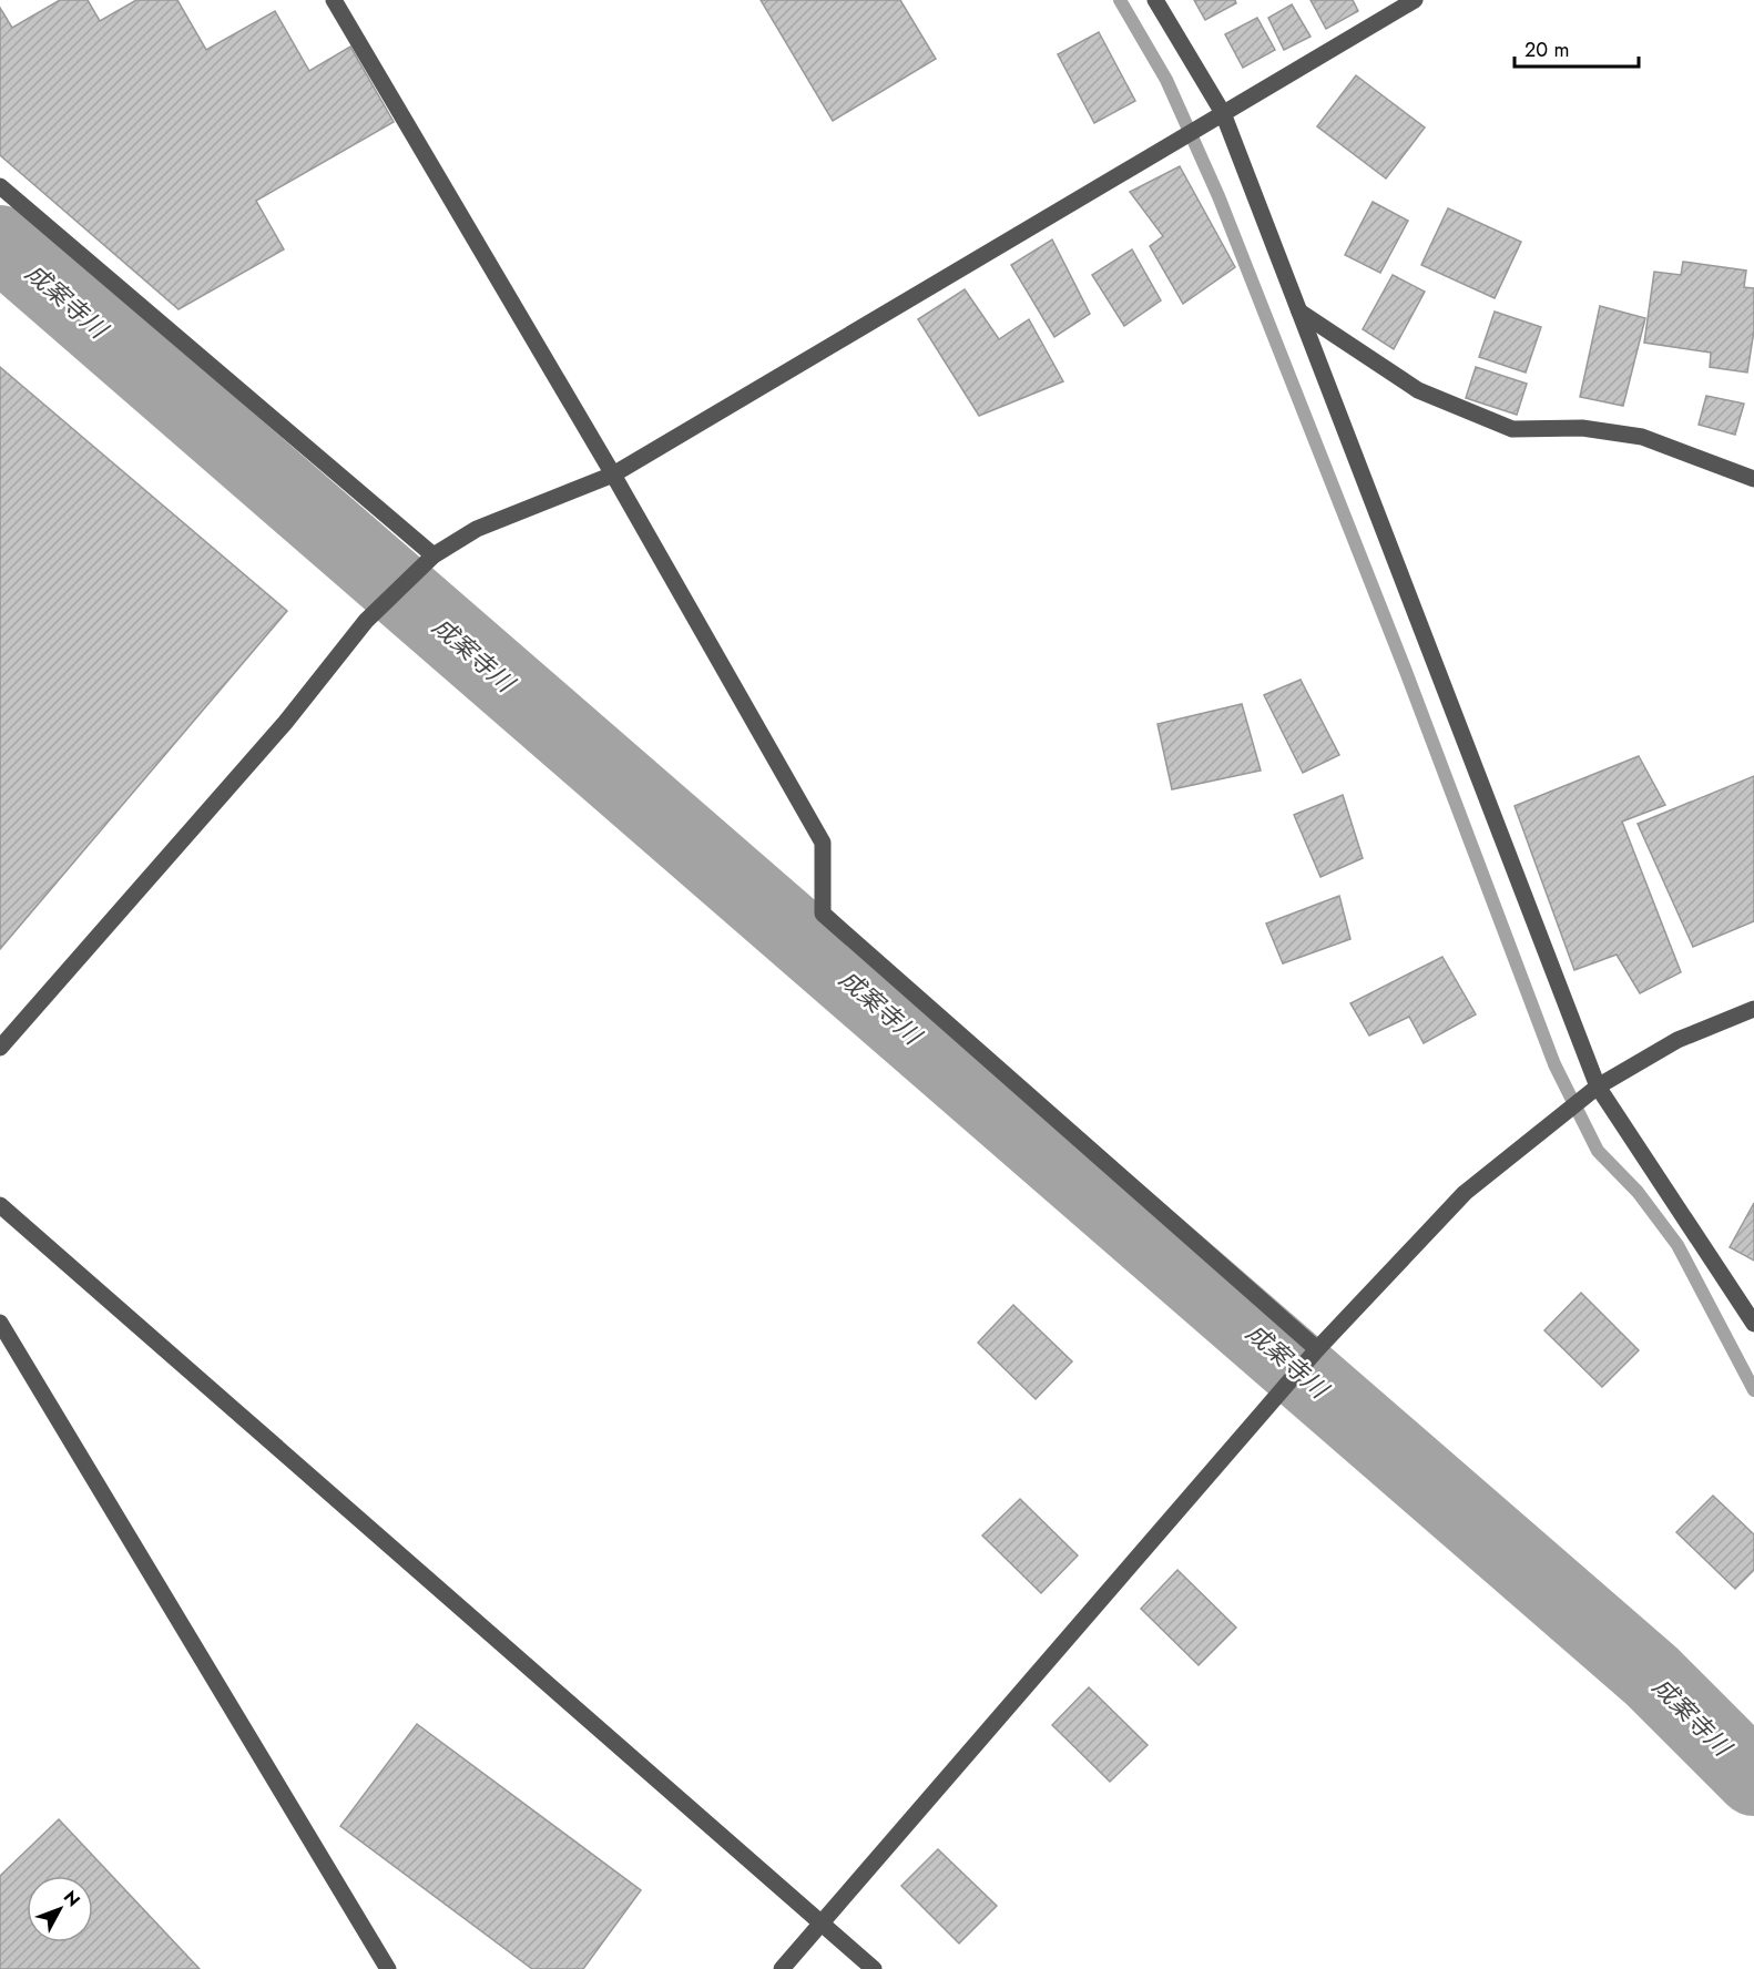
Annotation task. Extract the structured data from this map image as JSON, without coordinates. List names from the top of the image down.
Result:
{
  "water": ["成案寺川"],
  "scale_bar": "20 m",
  "north": "top right"
}
